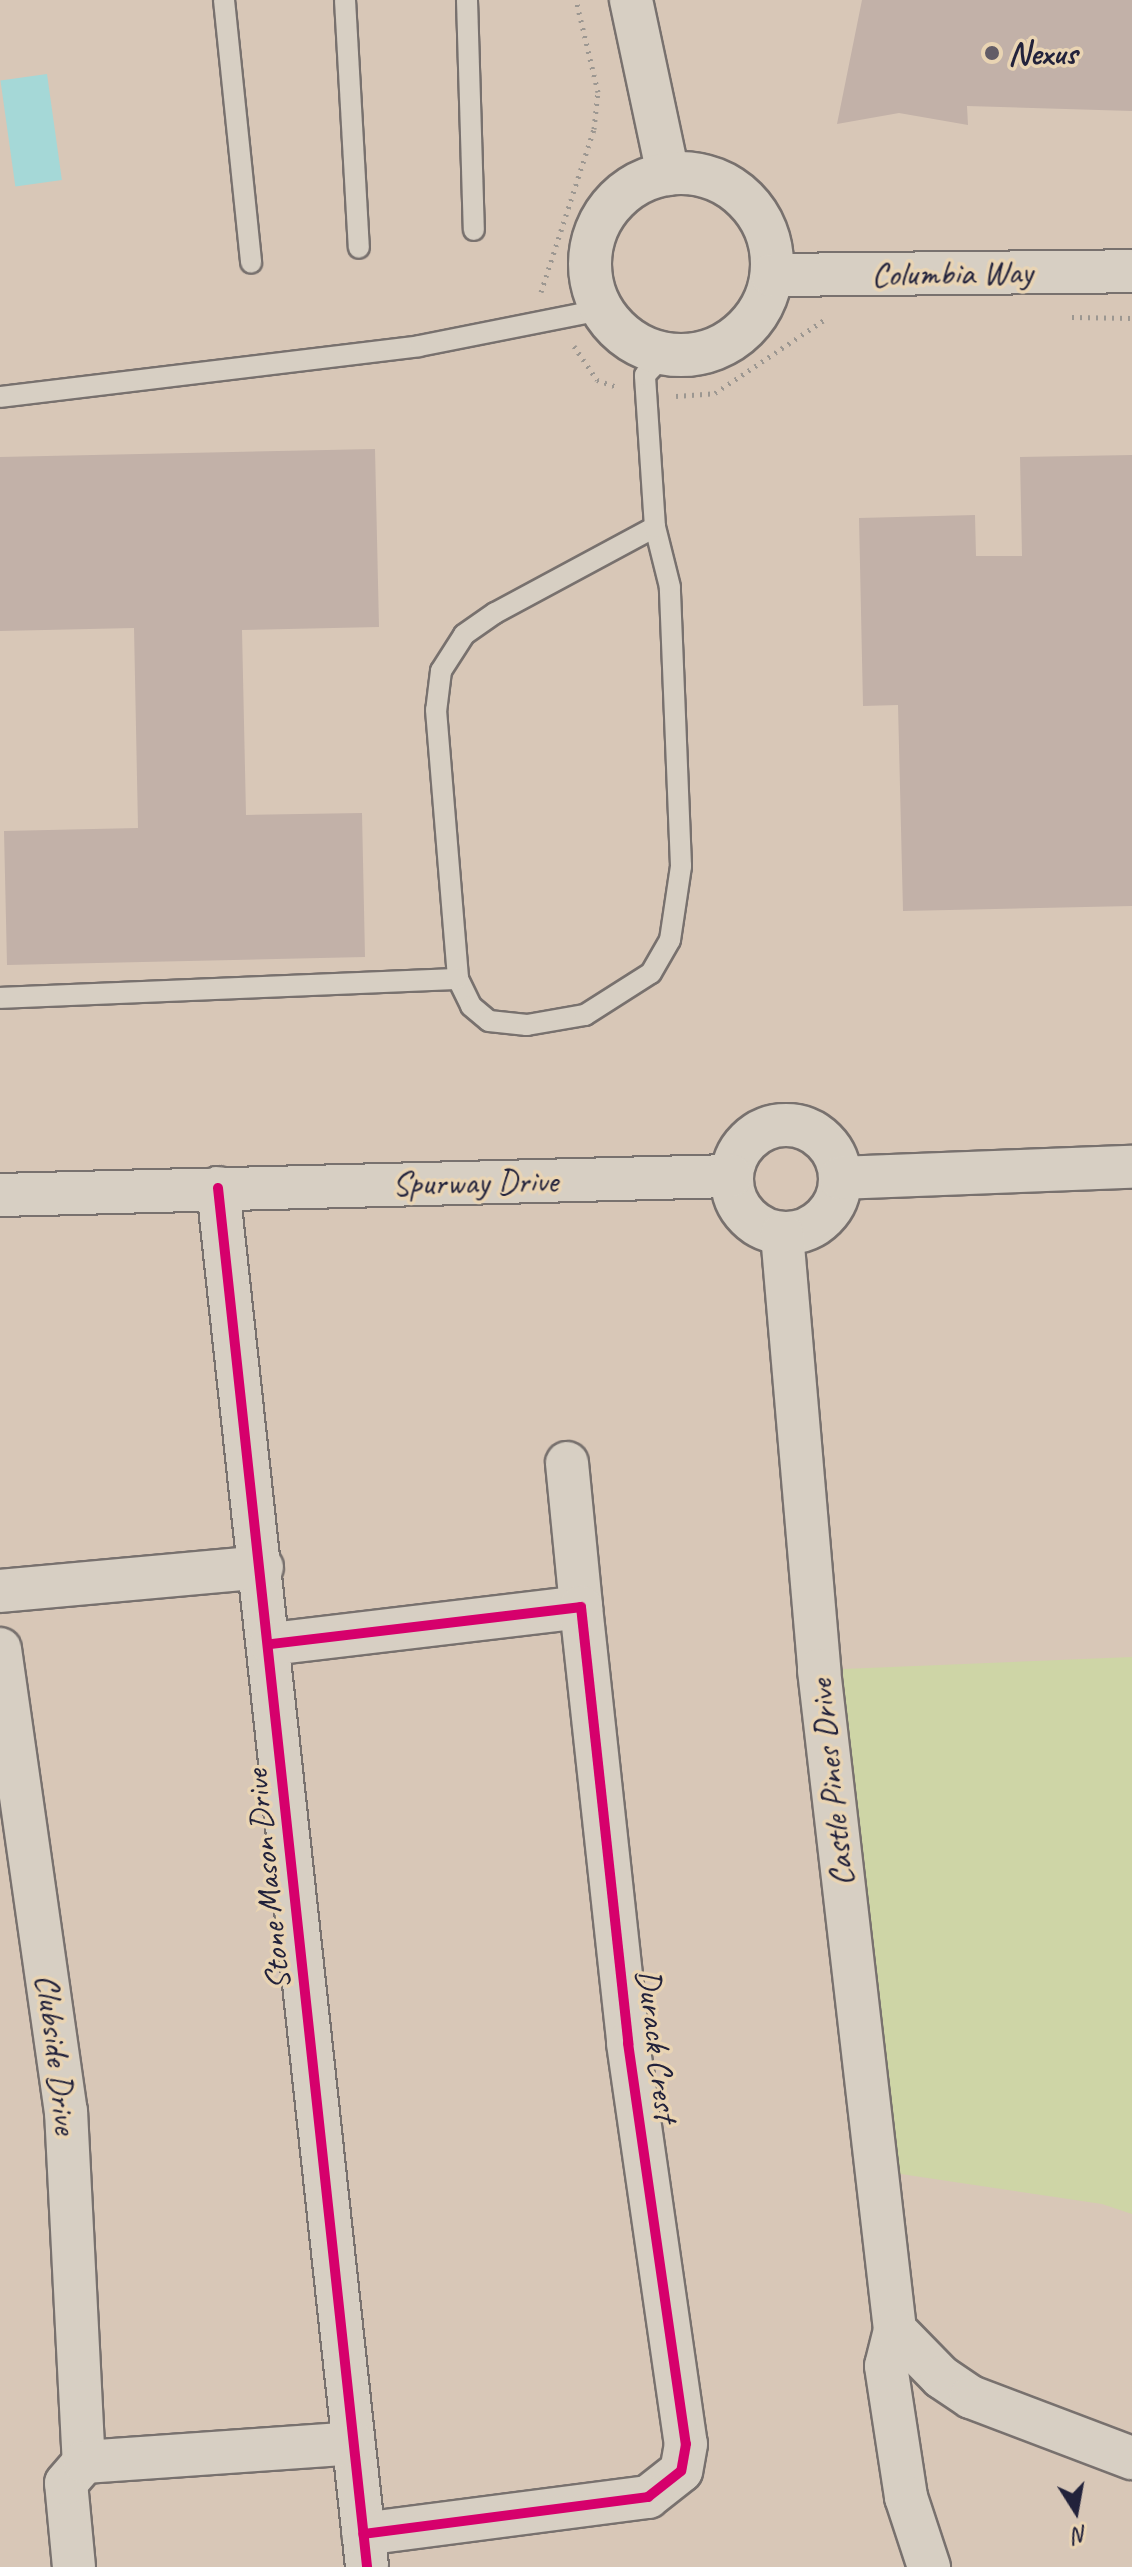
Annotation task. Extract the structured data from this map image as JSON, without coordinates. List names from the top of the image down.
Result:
{
  "streets": {
    "street": [
      "Columbia Way",
      "Spurway Drive",
      "Castle Pines Drive",
      "Stone Mason Drive",
      "Durack Crest",
      "Clubside Drive"
    ]
  },
  "crossings": [
    ["Spurway Drive", "Castle Pines Drive"],
    ["Spurway Drive", "Stone Mason Drive"],
    ["Stone Mason Drive", "Durack Crest"]
  ],
  "places": ["Nexus"],
  "north": "bottom"
}
